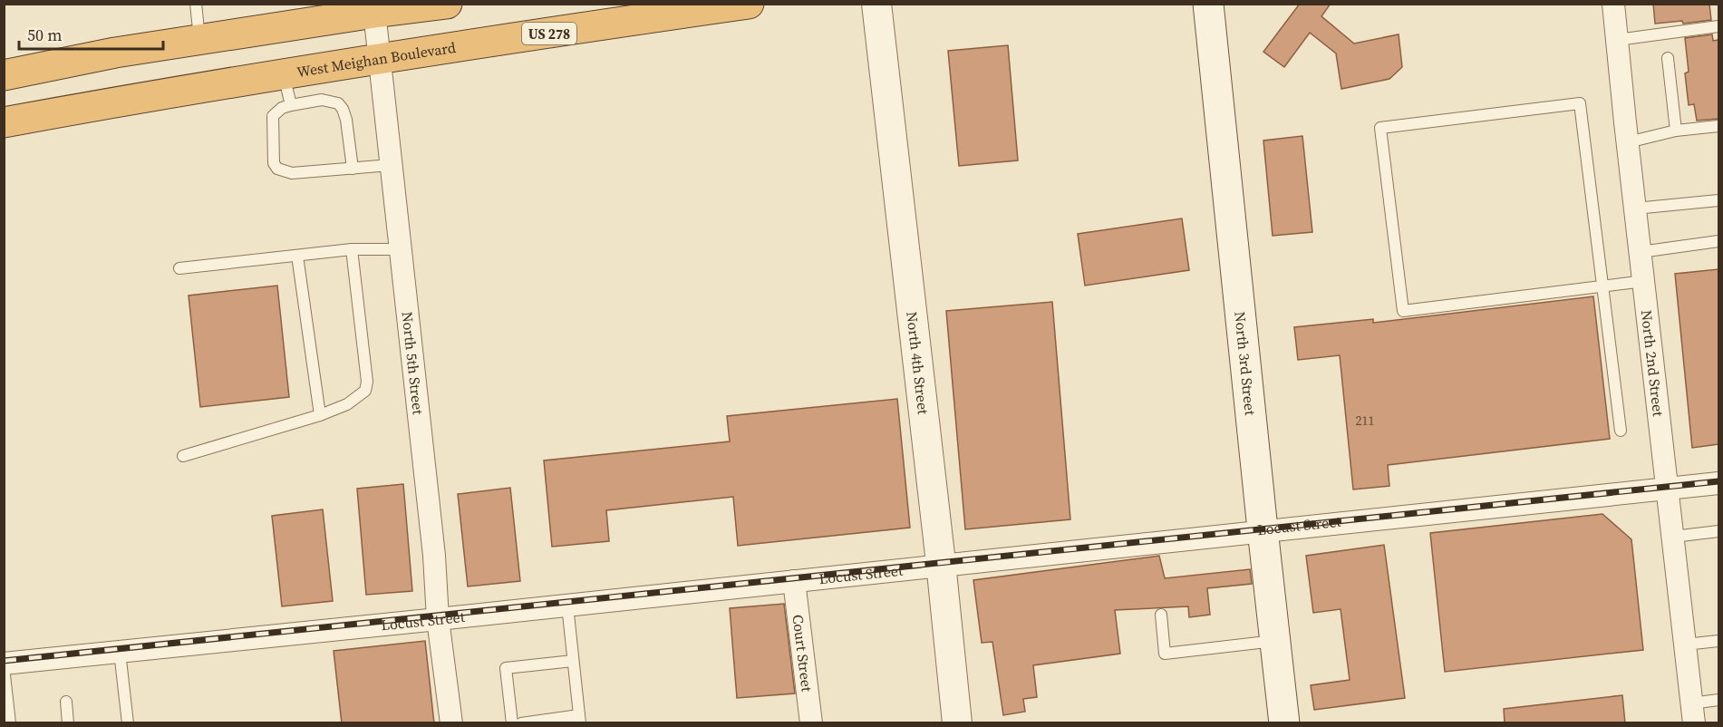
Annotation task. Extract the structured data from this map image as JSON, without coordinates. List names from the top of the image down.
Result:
{
  "streets": {
    "highway": ["US 278", "West Meighan Boulevard"],
    "main road": ["North 3rd Street"],
    "street": [
      "North 5th Street",
      "North 4th Street",
      "North 2nd Street",
      "Locust Street",
      "Court Street"
    ]
  },
  "crossings": [
    ["West Meighan Boulevard", "North 5th Street"],
    ["North 5th Street", "Locust Street"],
    ["North 4th Street", "Locust Street"],
    ["North 3rd Street", "Locust Street"],
    ["North 2nd Street", "Locust Street"],
    ["Locust Street", "Court Street"]
  ],
  "house_numbers": ["211"],
  "scale_bar": "50 m"
}
